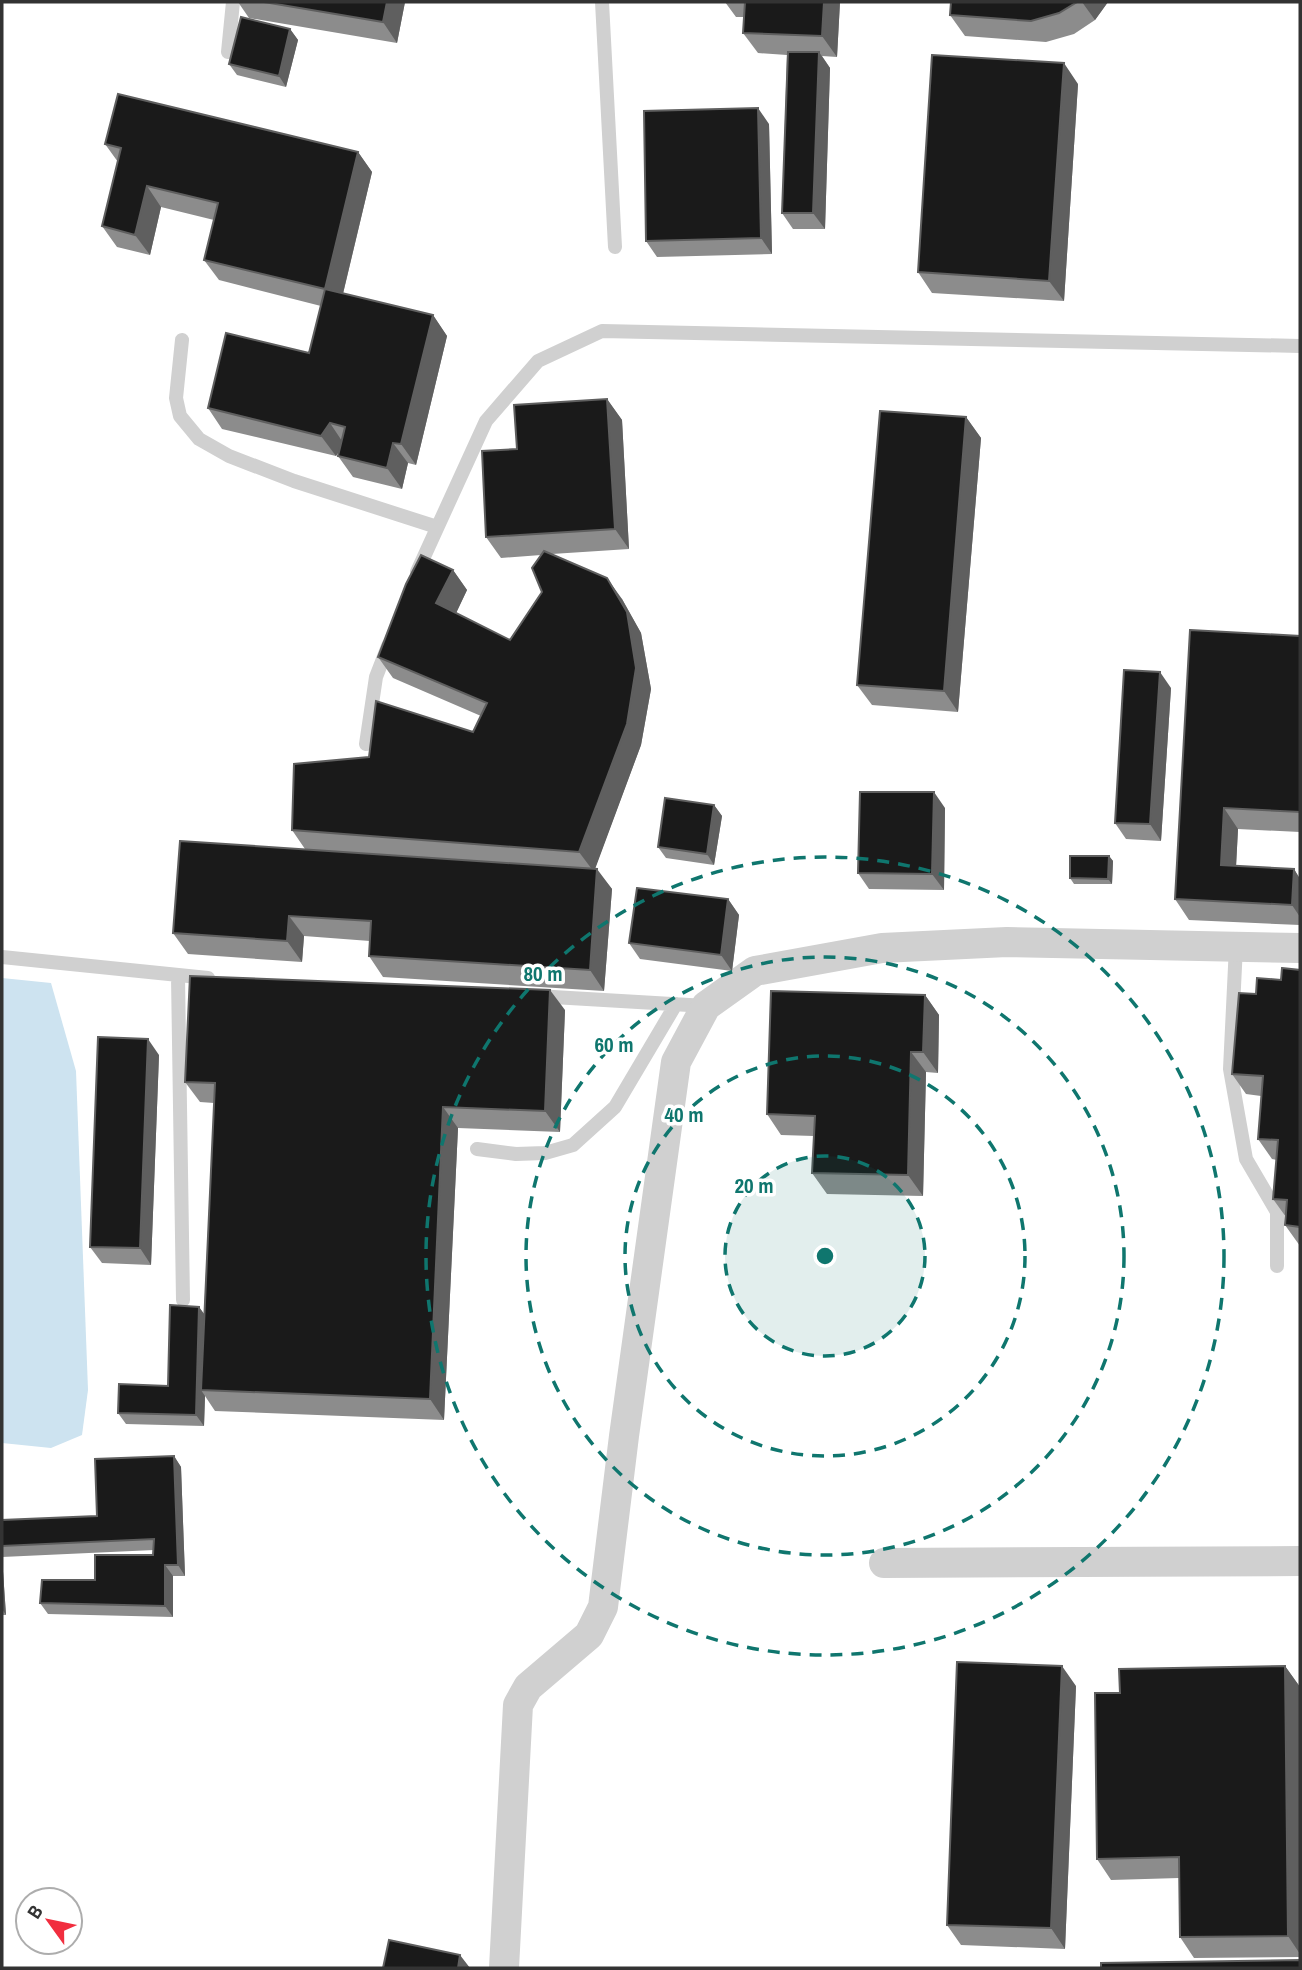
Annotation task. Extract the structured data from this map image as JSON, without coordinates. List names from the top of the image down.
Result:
{
  "north": "top left",
  "rings": [
    "80 m",
    "60 m",
    "40 m",
    "20 m"
  ]
}
